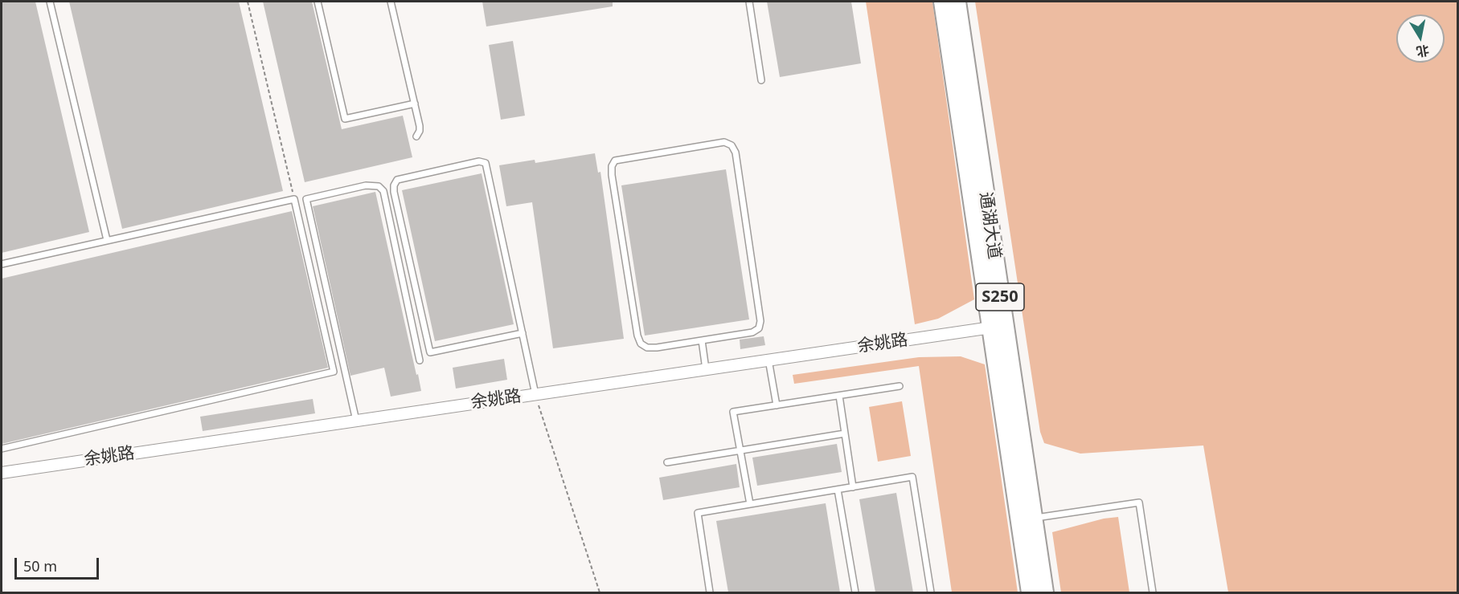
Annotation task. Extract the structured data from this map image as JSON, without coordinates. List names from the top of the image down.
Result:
{
  "streets": {
    "main road": ["通湖大道", "S250"],
    "street": ["余姚路"]
  },
  "crossings": [
    ["通湖大道", "余姚路"]
  ],
  "scale_bar": "50 m",
  "north": "bottom"
}
